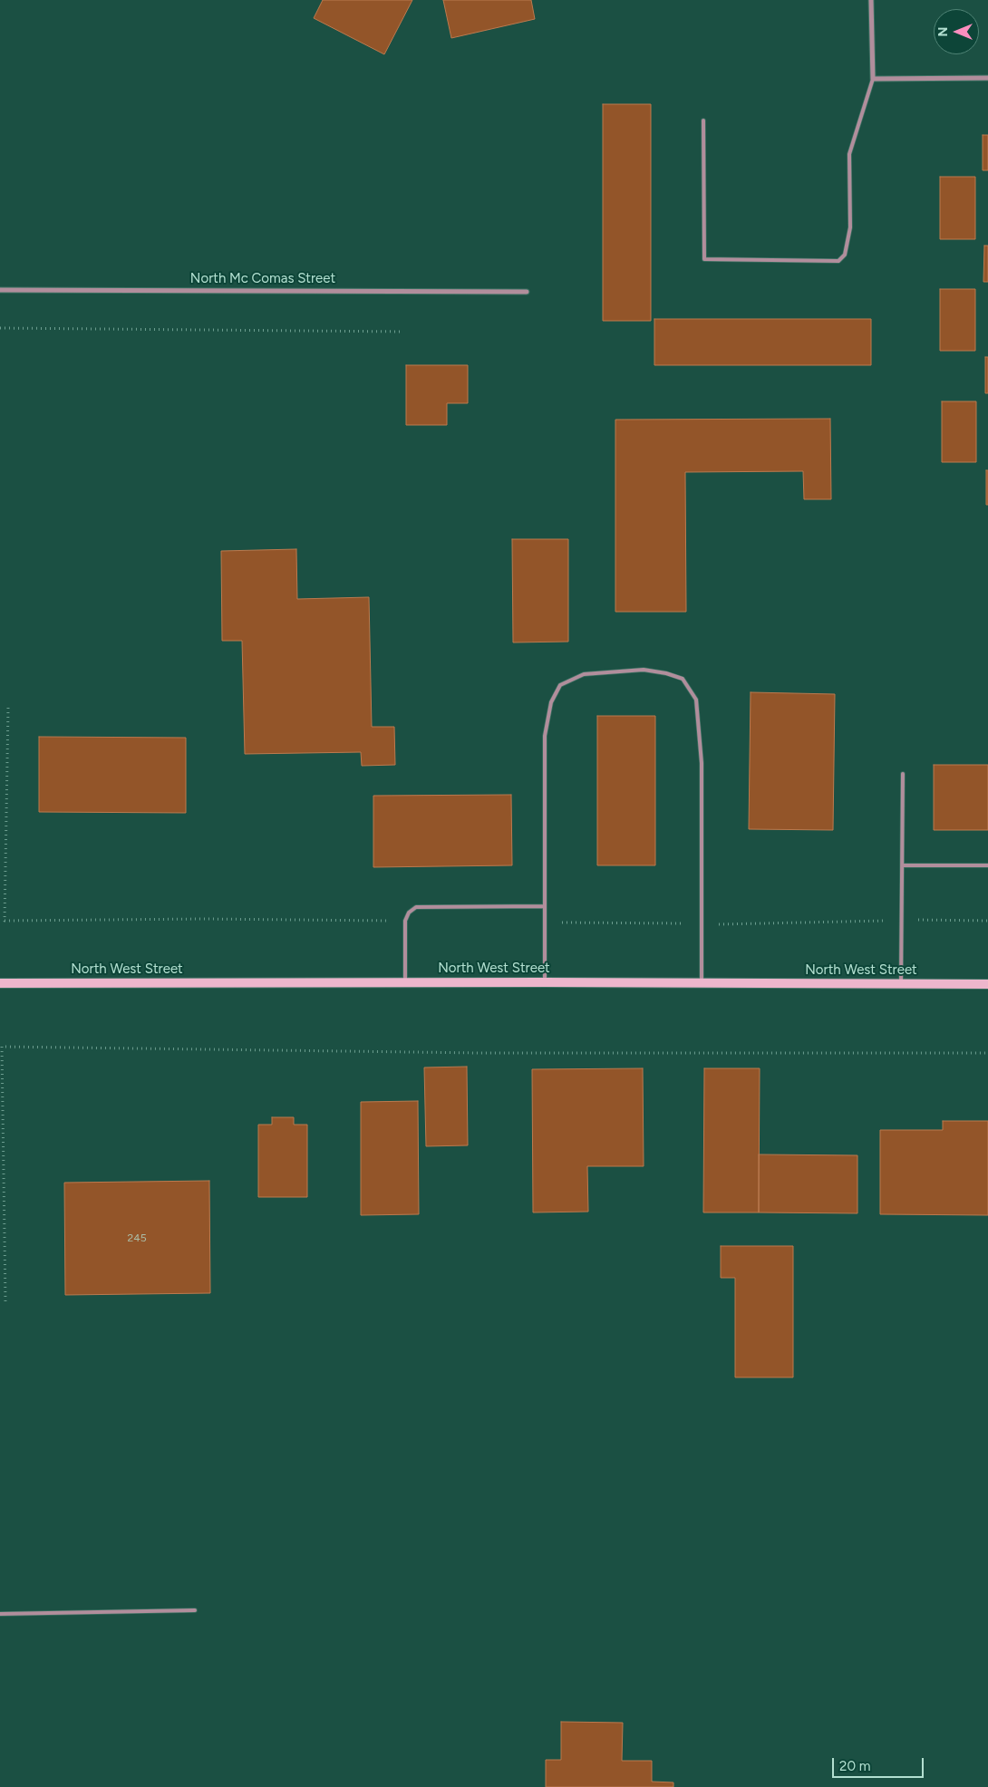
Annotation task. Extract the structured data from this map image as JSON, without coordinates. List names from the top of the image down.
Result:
{
  "streets": {
    "main road": ["North West Street"],
    "street": ["North Mc Comas Street"]
  },
  "house_numbers": ["245"],
  "scale_bar": "20 m",
  "north": "left"
}
